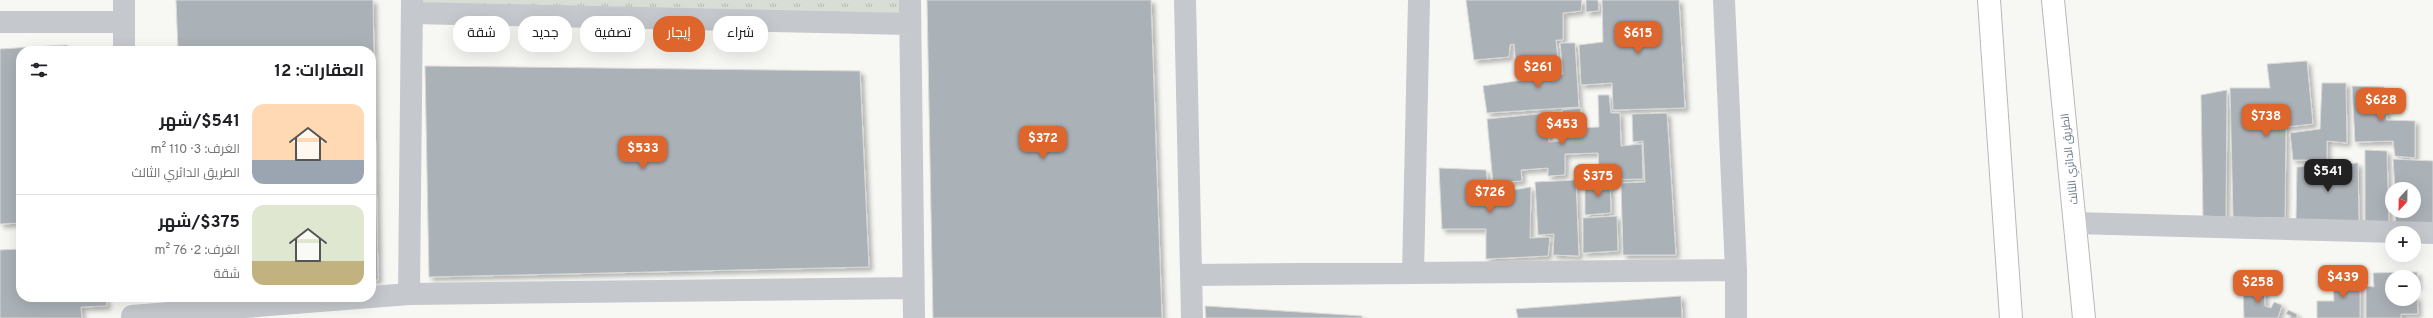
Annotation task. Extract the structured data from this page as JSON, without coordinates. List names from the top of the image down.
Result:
{
  "streets": {
    "highway": ["الطريق الدائري الثالث"]
  },
  "north": "bottom",
  "page": {
    "chip": [
      "شراء",
      "إيجار",
      "تصفية",
      "جديد",
      "شقة"
    ],
    "price": [
      "$615",
      "$261",
      "$628",
      "$738",
      "$453",
      "$372",
      "$533",
      "$541",
      "$375",
      "$726",
      "$439",
      "$258"
    ],
    "heading": "العقارات: 12",
    "list": [
      {
        "name": "$541/شهر",
        "note": "الغرف: 3 · 110 m² · الطريق الدائري الثالث"
      },
      {
        "name": "$375/شهر",
        "note": "الغرف: 2 · 76 m² · شقة"
      }
    ],
    "map_buttons": ["+", "−"]
  }
}
